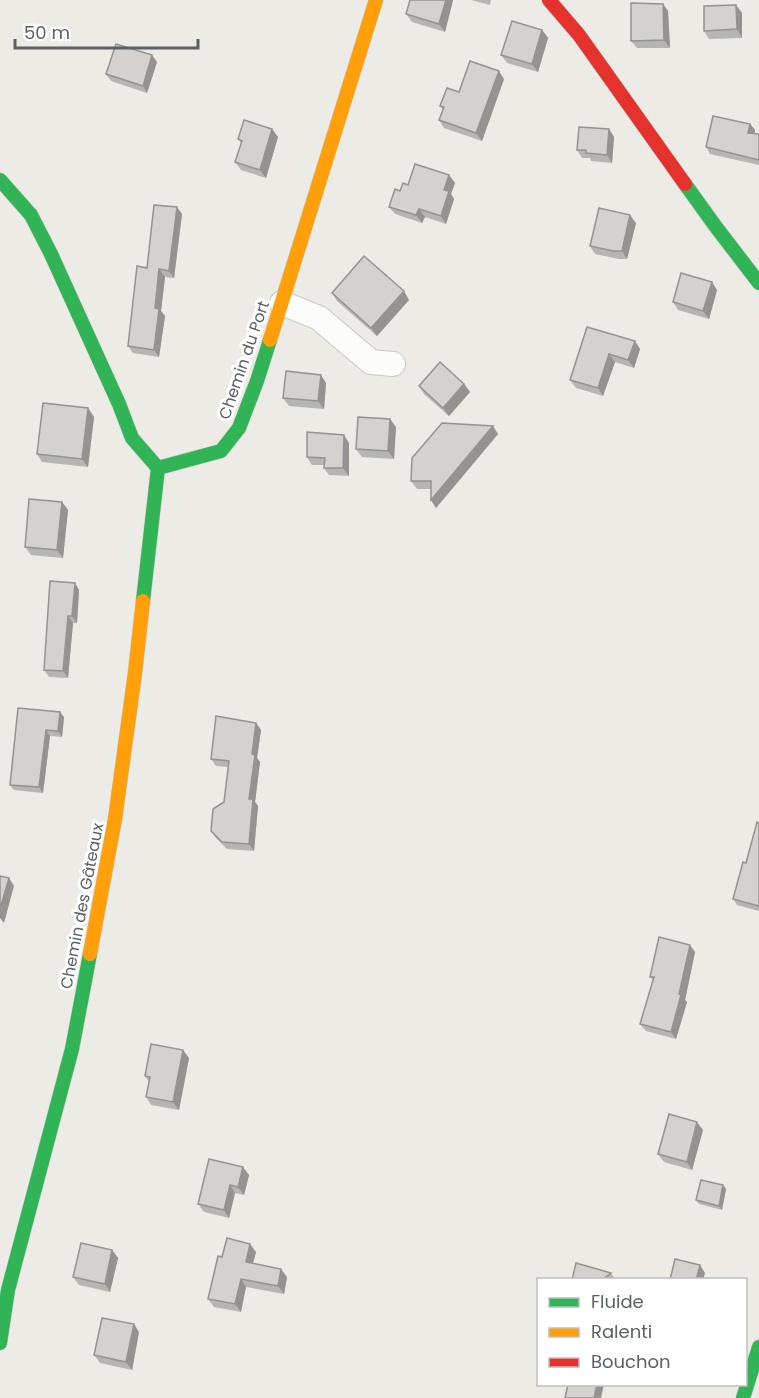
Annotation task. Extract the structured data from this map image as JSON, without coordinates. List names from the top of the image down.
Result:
{
  "streets": {
    "street": ["Chemin du Port", "Chemin des Gâteaux"]
  },
  "crossings": [
    ["Chemin du Port", "Chemin des Gâteaux"]
  ],
  "legend": ["Fluide", "Ralenti", "Bouchon"],
  "scale_bar": "50 m"
}
